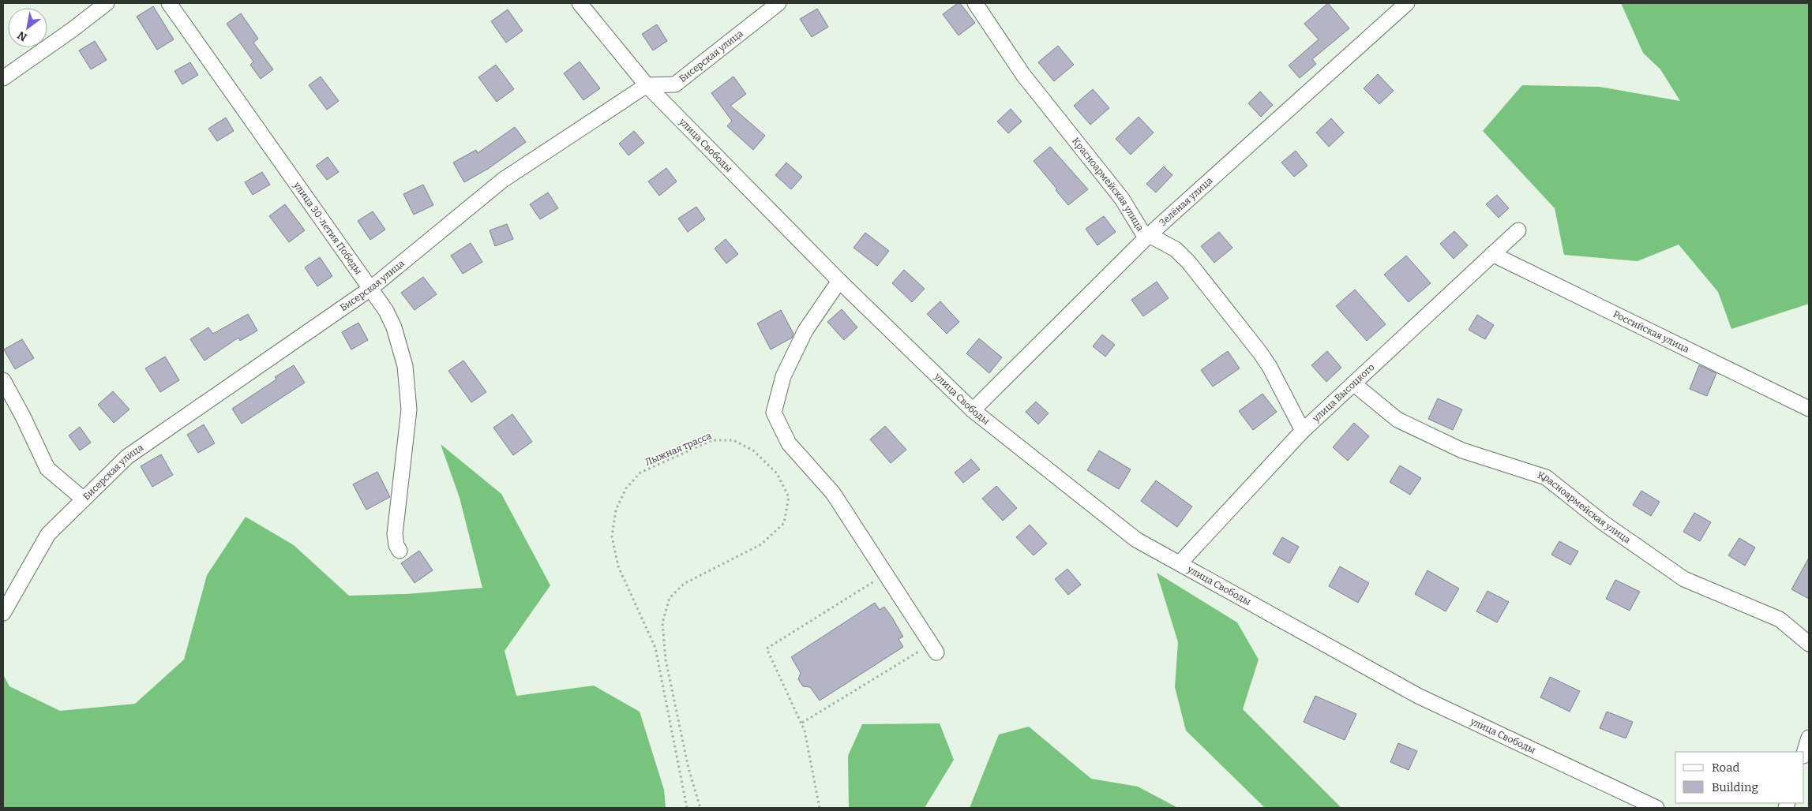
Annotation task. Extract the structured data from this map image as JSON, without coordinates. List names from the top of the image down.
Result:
{
  "streets": {
    "street": [
      "Бисерская улица",
      "улица Свободы",
      "Красноармейская улица",
      "Зелёная улица",
      "улица 30-летия Победы",
      "Российская улица",
      "улица Высоцкого"
    ],
    "path": ["Лыжная трасса"]
  },
  "crossings": [
    ["Бисерская улица", "улица Свободы"],
    ["Бисерская улица", "улица 30-летия Победы"],
    ["улица Свободы", "Зелёная улица"],
    ["улица Свободы", "улица Высоцкого"],
    ["Красноармейская улица", "Зелёная улица"],
    ["Красноармейская улица", "улица Высоцкого"],
    ["Российская улица", "улица Высоцкого"]
  ],
  "legend": ["Road", "Building"],
  "north": "bottom left"
}
